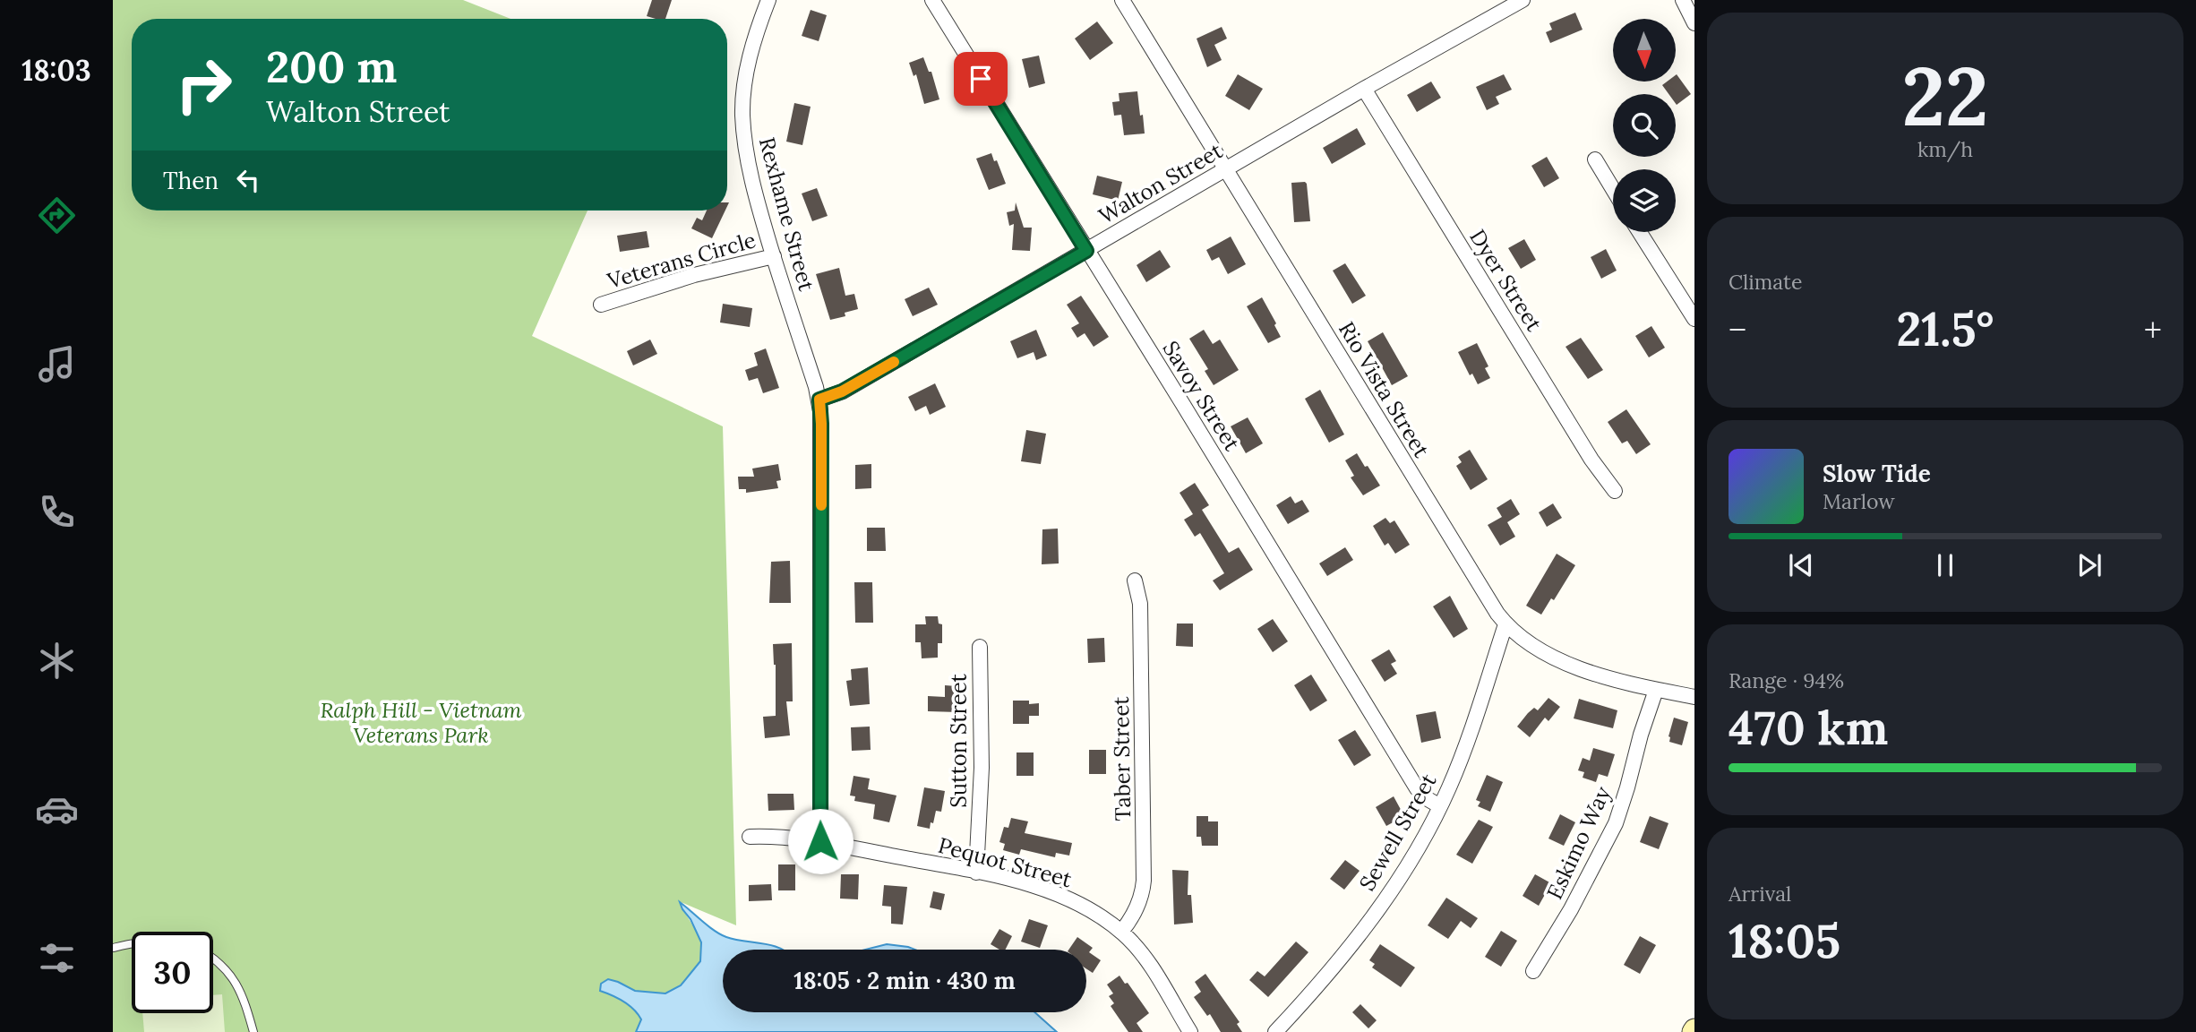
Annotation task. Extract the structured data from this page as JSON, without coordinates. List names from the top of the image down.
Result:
{
  "streets": {
    "street": [
      "Walton Street",
      "Rexhame Street",
      "Veterans Circle",
      "Dyer Street",
      "Rio Vista Street",
      "Savoy Street",
      "Sutton Street",
      "Taber Street",
      "Sewell Street",
      "Eskimo Way",
      "Pequot Street"
    ]
  },
  "crossings": [
    ["Walton Street", "Rexhame Street"],
    ["Walton Street", "Dyer Street"],
    ["Walton Street", "Rio Vista Street"],
    ["Walton Street", "Savoy Street"],
    ["Rexhame Street", "Veterans Circle"],
    ["Rexhame Street", "Pequot Street"],
    ["Rio Vista Street", "Sewell Street"],
    ["Rio Vista Street", "Eskimo Way"],
    ["Savoy Street", "Sewell Street"],
    ["Sutton Street", "Pequot Street"],
    ["Taber Street", "Pequot Street"]
  ],
  "parks": ["Ralph Hill - Vietnam Veterans Park"],
  "north": "bottom",
  "page": {
    "tabs": "18:03",
    "tile": [
      ["22", "km/h"],
      "Climate",
      ["Range · 94%", "470 km"],
      ["Arrival", "18:05"]
    ],
    "turn": ["200 m", "Walton Street"],
    "then": "Then",
    "heat": ["−", "21.5°", "+"],
    "song": ["Slow Tide", "Marlow"],
    "limit": "30",
    "trip": "18:05 · 2 min · 430 m"
  }
}
